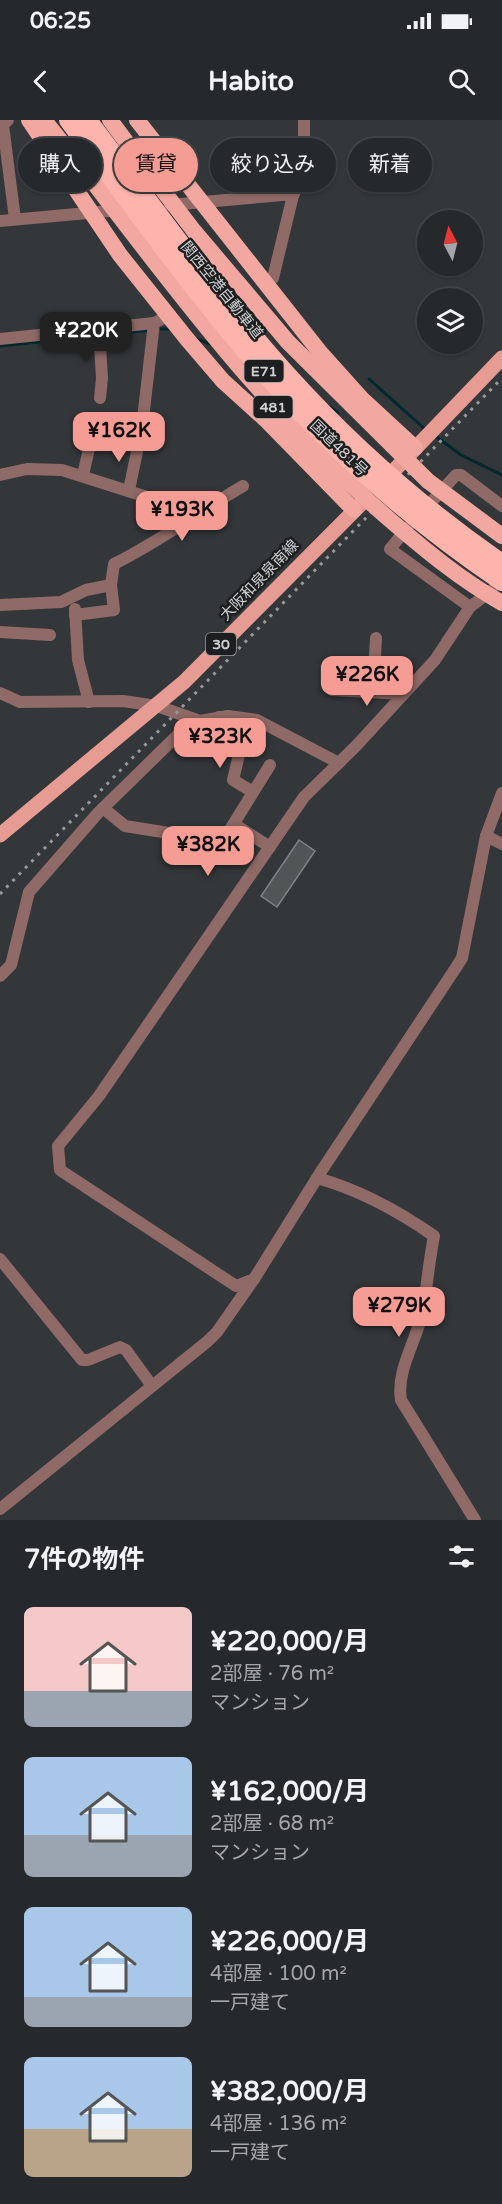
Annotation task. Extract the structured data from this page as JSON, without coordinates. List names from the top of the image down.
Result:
{
  "streets": {
    "highway": [
      "関西空港自動車道",
      "E71",
      "481",
      "国道481号"
    ],
    "main road": ["大阪和泉泉南線", "30"]
  },
  "crossings": [
    ["481", "大阪和泉泉南線"]
  ],
  "north": "top",
  "page": {
    "status": "06:25",
    "header": "Habito",
    "chip": [
      "購入",
      "賃貸",
      "絞り込み",
      "新着"
    ],
    "price": [
      "¥220K",
      "¥162K",
      "¥193K",
      "¥226K",
      "¥323K",
      "¥382K",
      "¥279K"
    ],
    "heading": "7件の物件",
    "list": [
      {
        "name": "¥220,000/月",
        "note": "2部屋 · 76 m² · マンション"
      },
      {
        "name": "¥162,000/月",
        "note": "2部屋 · 68 m² · マンション"
      },
      {
        "name": "¥226,000/月",
        "note": "4部屋 · 100 m² · 一戸建て"
      },
      {
        "name": "¥382,000/月",
        "note": "4部屋 · 136 m² · 一戸建て"
      }
    ]
  }
}
